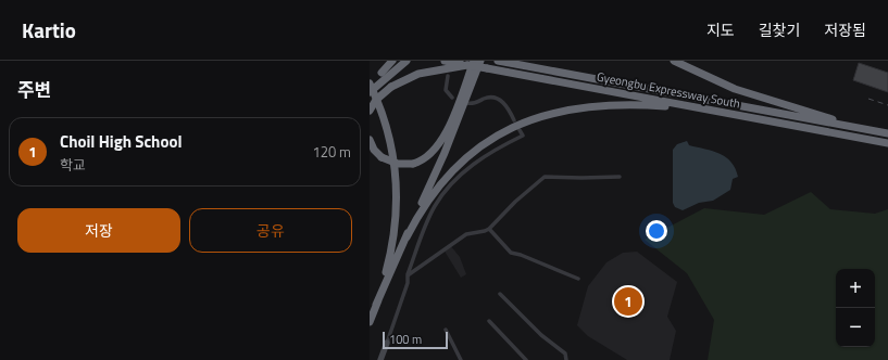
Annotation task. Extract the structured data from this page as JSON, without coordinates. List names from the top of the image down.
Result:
{
  "streets": {
    "highway": ["Gyeongbu Expressway South"]
  },
  "scale_bar": "100 m",
  "page": {
    "header": "Kartio",
    "nav": ["지도", "길찾기", "저장됨"],
    "heading": "주변",
    "list": [
      {
        "mark": "1",
        "name": "Choil High School",
        "note": "학교",
        "value": "120 m"
      }
    ],
    "buttons": ["저장", "공유"],
    "map_buttons": ["+", "−"],
    "pins": "1",
    "scale": "100 m"
  }
}
